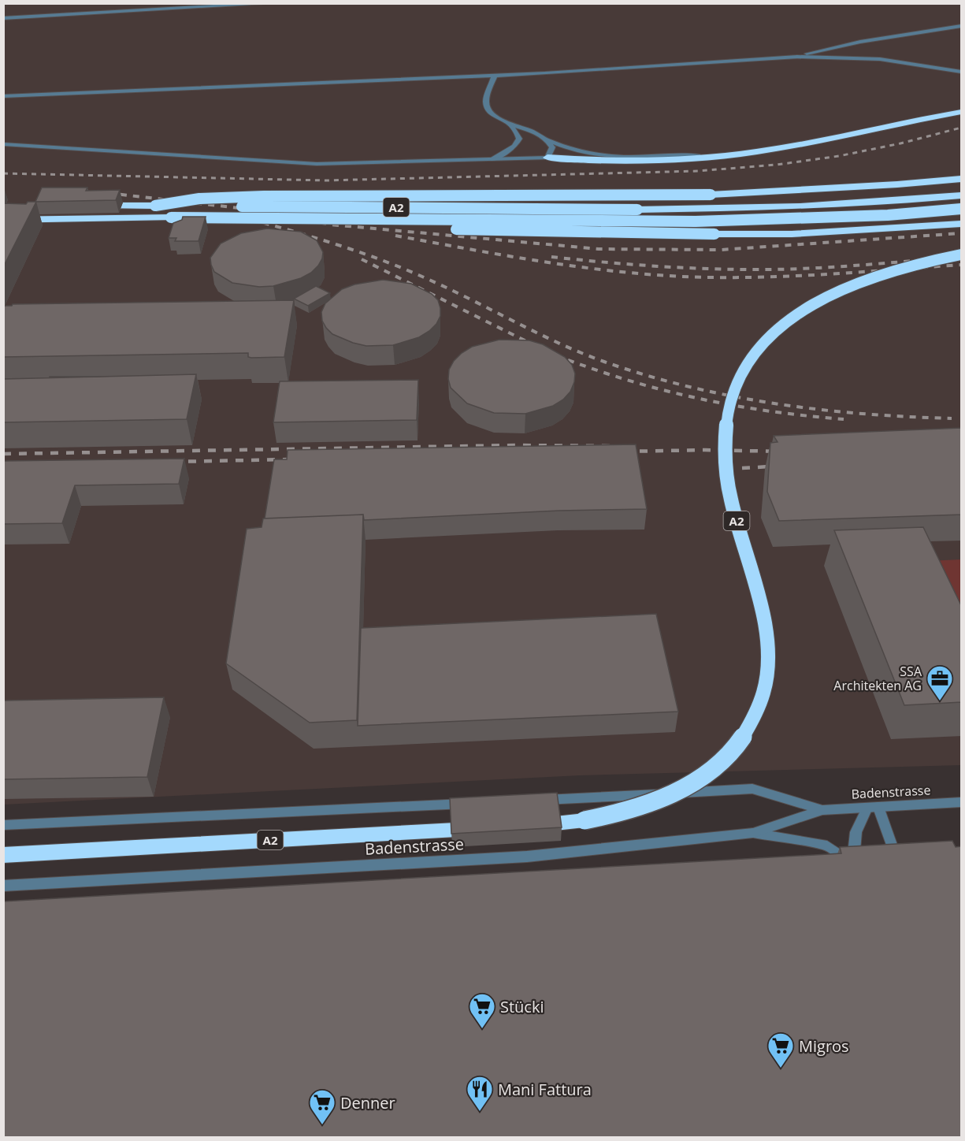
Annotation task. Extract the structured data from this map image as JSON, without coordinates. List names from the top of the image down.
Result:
{
  "streets": {
    "highway": ["A2"],
    "street": ["Badenstrasse"]
  },
  "places": {
    "office": ["SSA Architekten AG"],
    "supermarket": ["Stücki", "Migros", "Denner"],
    "restaurant": ["Mani Fattura"]
  }
}
